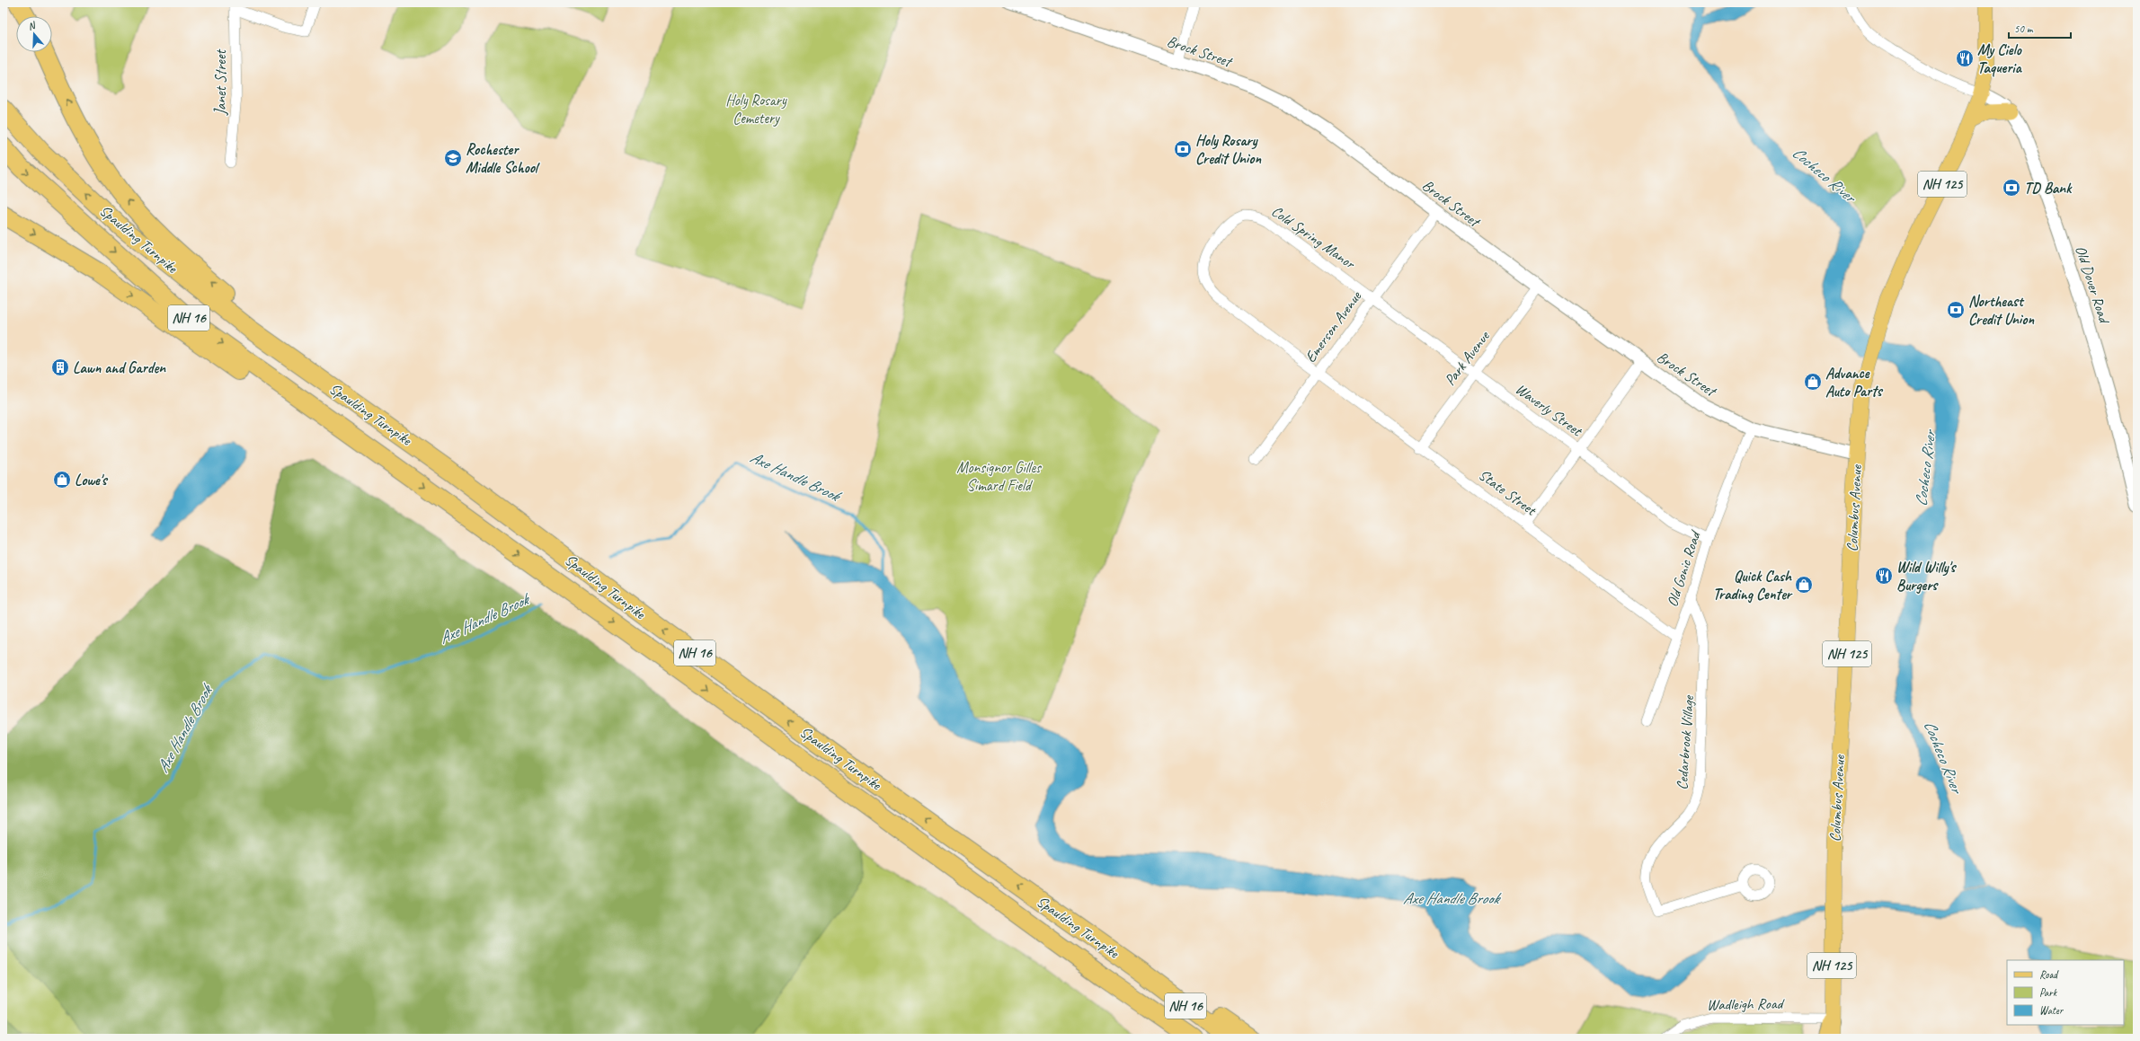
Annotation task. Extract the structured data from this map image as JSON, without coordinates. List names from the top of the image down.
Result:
{
  "streets": {
    "highway": ["Spaulding Turnpike", "NH 16"],
    "main road": ["NH 125", "Columbus Avenue"],
    "street": [
      "Brock Street",
      "Janet Street",
      "Cold Spring Manor",
      "Old Dover Road",
      "Emerson Avenue",
      "Park Avenue",
      "Waverly Street",
      "State Street",
      "Old Gonic Road",
      "Cedarbrook Village",
      "Wadleigh Road"
    ]
  },
  "crossings": [
    ["Brock Street", "Emerson Avenue"],
    ["Brock Street", "Park Avenue"],
    ["Brock Street", "Columbus Avenue"],
    ["Brock Street", "Old Gonic Road"],
    ["Cold Spring Manor", "Emerson Avenue"],
    ["Cold Spring Manor", "Waverly Street"],
    ["Cold Spring Manor", "State Street"],
    ["Old Dover Road", "Columbus Avenue"],
    ["Emerson Avenue", "Waverly Street"],
    ["Emerson Avenue", "State Street"],
    ["Park Avenue", "Waverly Street"],
    ["Park Avenue", "State Street"],
    ["Waverly Street", "Old Gonic Road"],
    ["State Street", "Old Gonic Road"],
    ["Columbus Avenue", "Wadleigh Road"],
    ["Old Gonic Road", "Cedarbrook Village"]
  ],
  "water": ["Cocheco River", "Axe Handle Brook"],
  "parks": ["Holy Rosary Cemetery", "Monsignor Gilles Simard Field"],
  "places": {
    "restaurant": ["My Cielo Taqueria", "Wild Willy's Burgers"],
    "bank": ["Holy Rosary Credit Union", "TD Bank", "Northeast Credit Union"],
    "school or university": ["Rochester Middle School"],
    "building": ["Lawn and Garden"],
    "shop": ["Advance Auto Parts", "Lowe's", "Quick Cash Trading Center"]
  },
  "legend": ["Road", "Park", "Water"],
  "scale_bar": "50 m",
  "north": "top"
}
